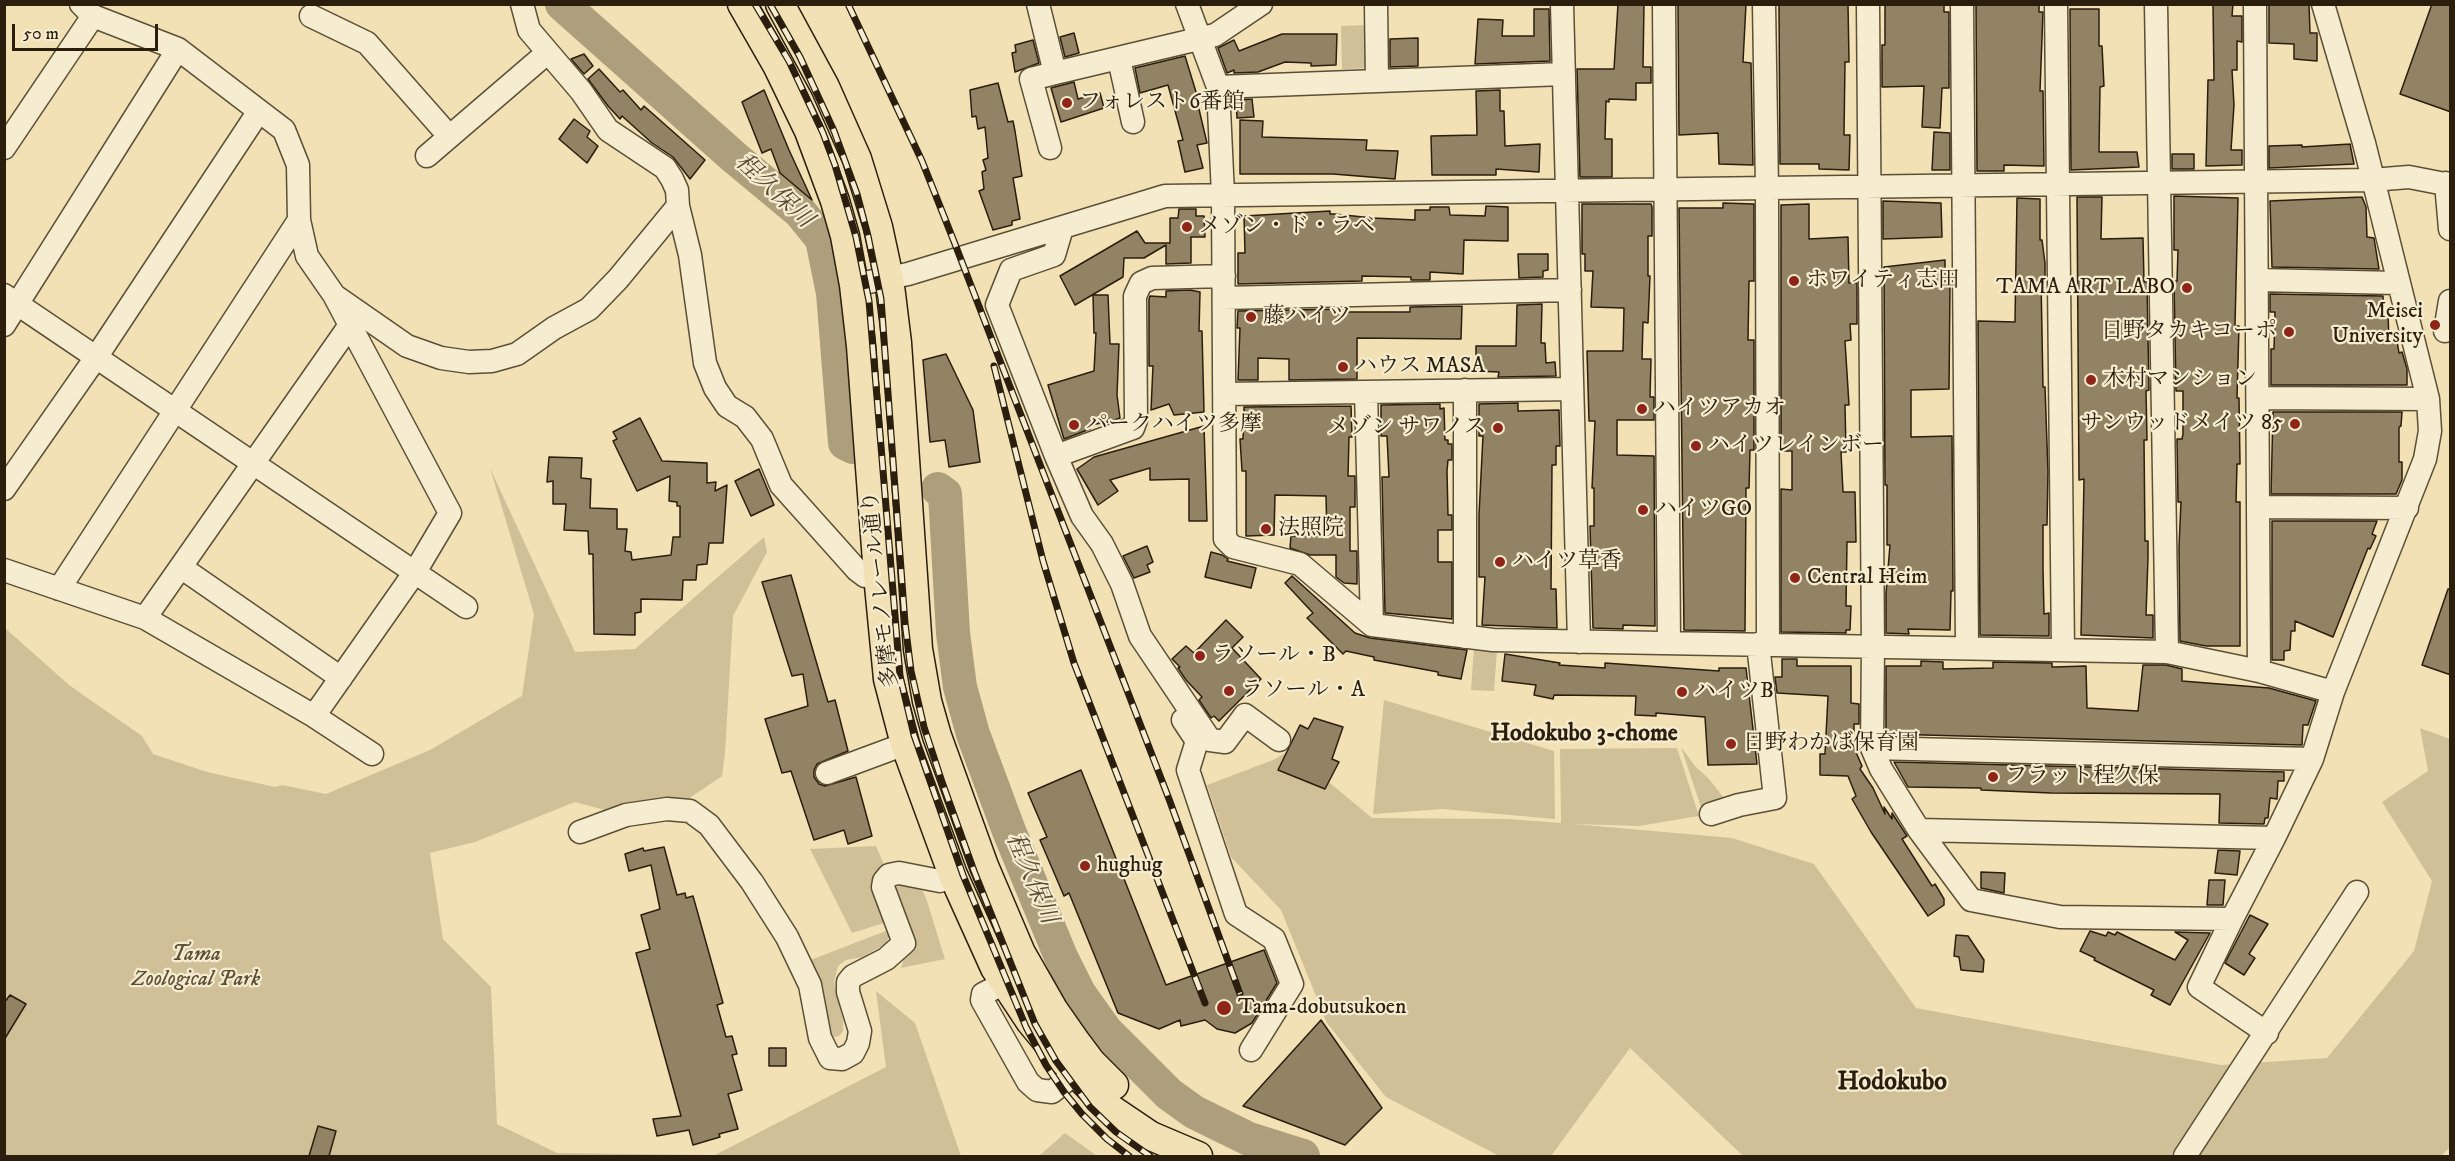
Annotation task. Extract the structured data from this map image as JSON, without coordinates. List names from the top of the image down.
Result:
{
  "streets": {
    "main road": ["多摩モノレール通り"]
  },
  "districts": ["Hodokubo 3-chome", "Hodokubo"],
  "water": ["程久保川"],
  "parks": ["Tama Zoological Park"],
  "places": [
    "フォレスト6番館",
    "メゾン・ド・ラベ",
    "ホワイティ志田",
    "TAMA ART LABO",
    "藤ハイツ",
    "Meisei University",
    "日野タカキコーポ",
    "ハウス MASA",
    "木村マンション",
    "ハイツアカオ",
    "サンウッドメイツ 85",
    "パークハイツ多摩",
    "メゾン サワノス",
    "ハイツレインボー",
    "ハイツGO",
    "法照院",
    "ハイツ草香",
    "Central Heim",
    "ラソール・B",
    "ラソール・A",
    "ハイツB",
    "日野わかば保育園",
    "フラット程久保",
    "hughug",
    "Tama-dobutsukoen"
  ],
  "scale_bar": "50 m"
}
